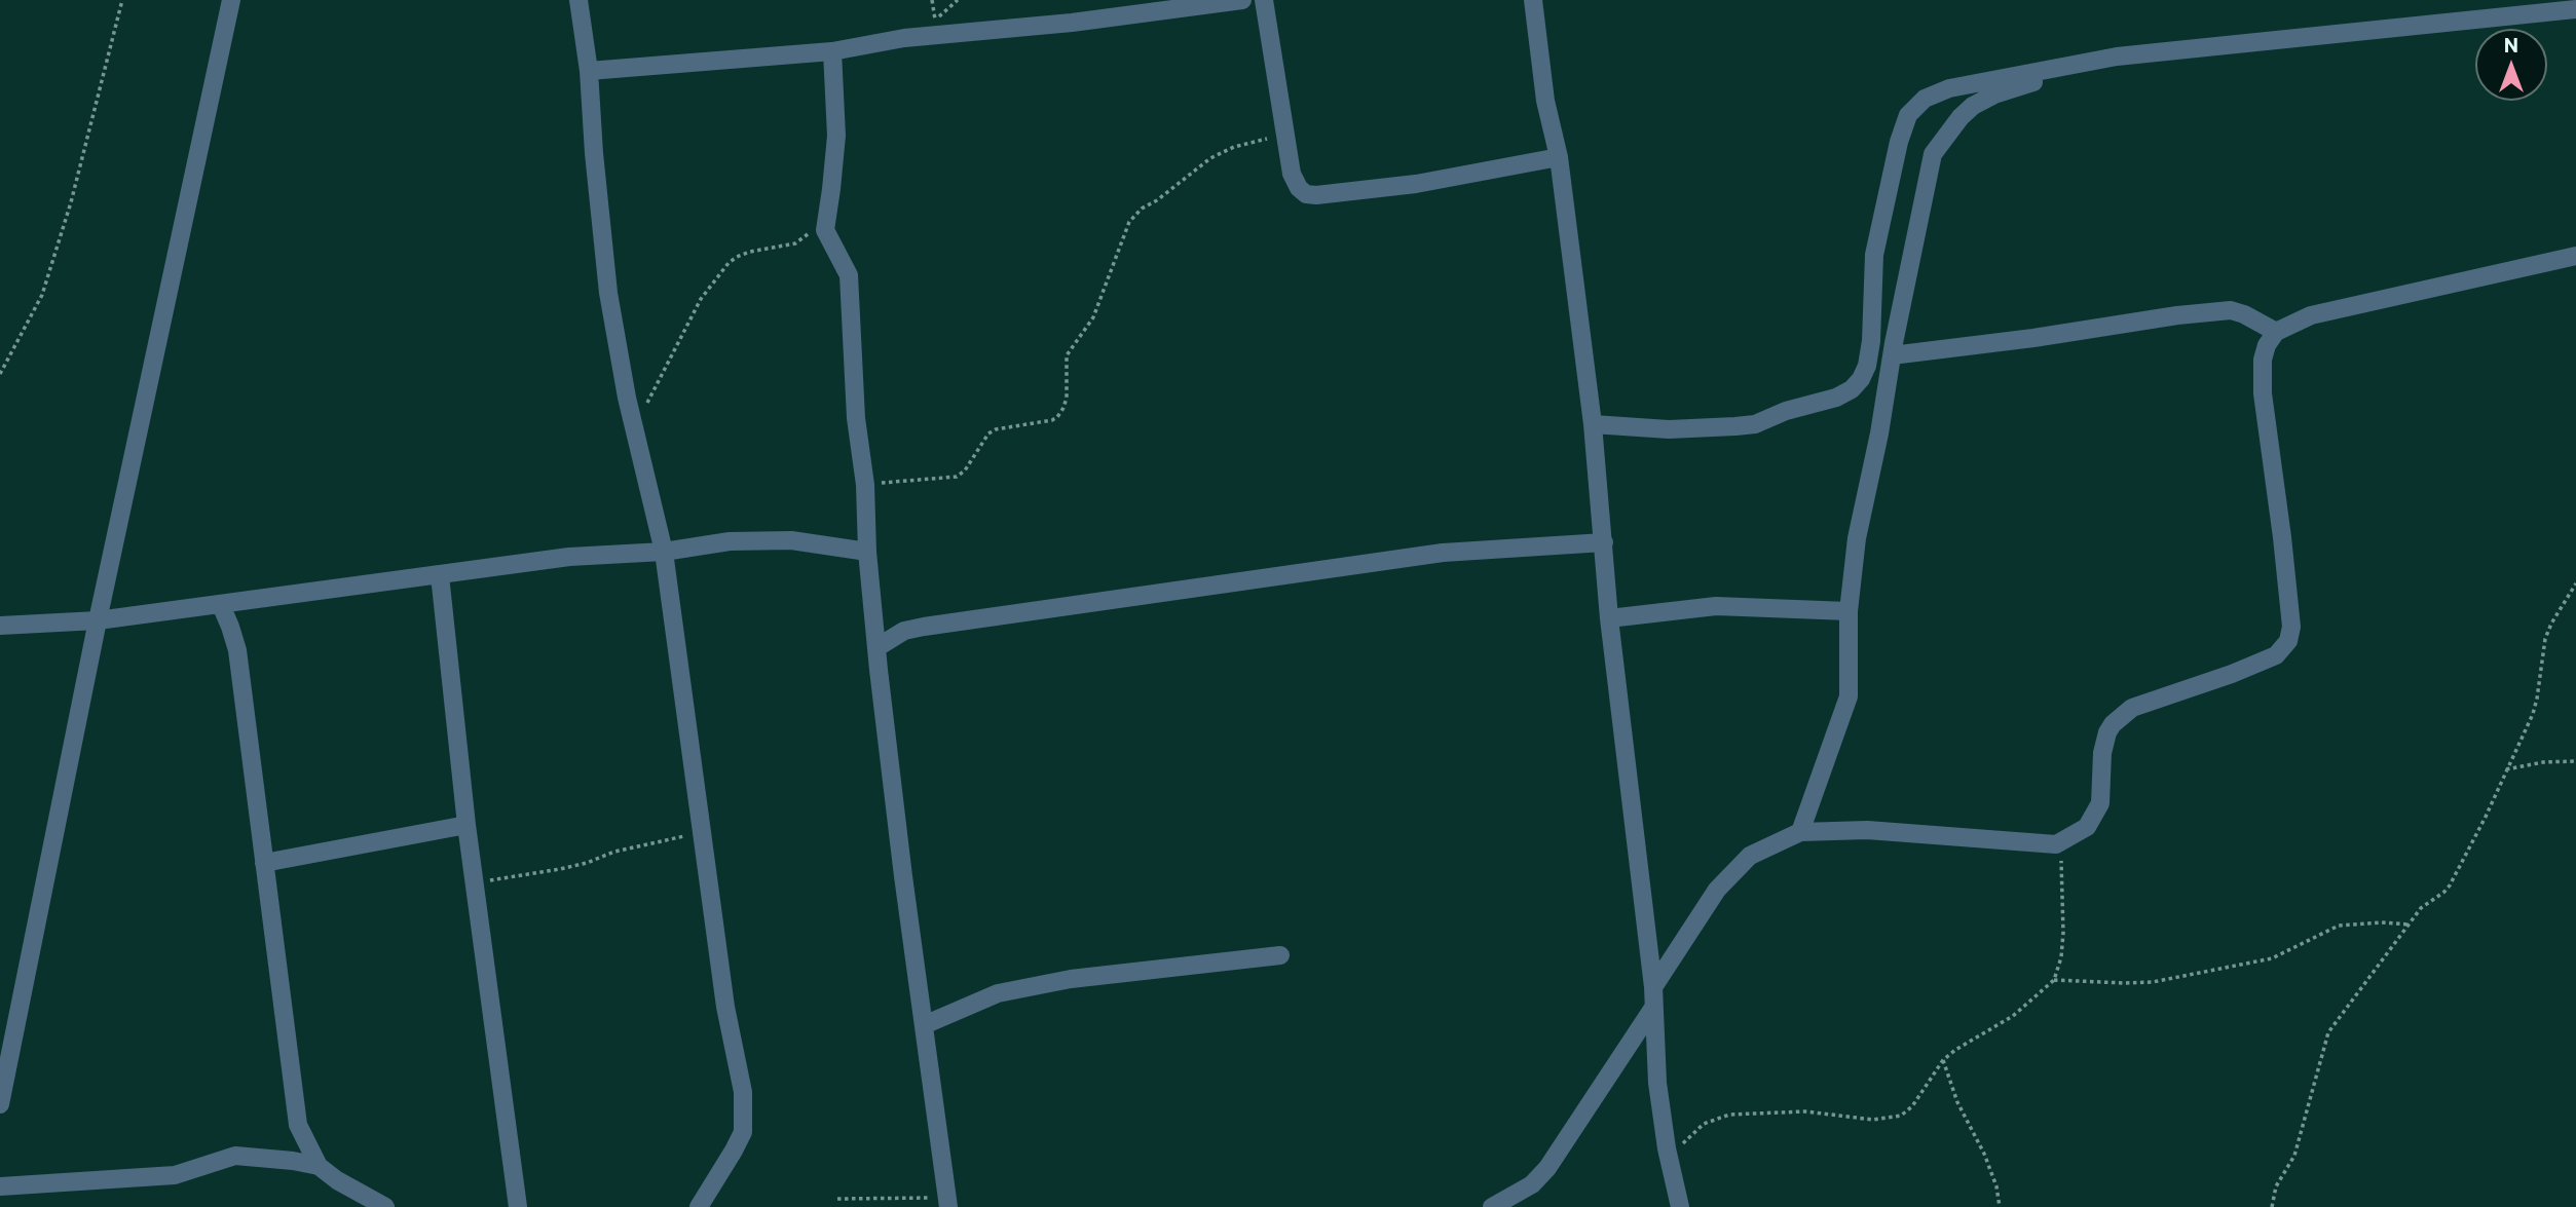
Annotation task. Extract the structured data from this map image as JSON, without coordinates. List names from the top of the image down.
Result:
{
  "north": "top"
}
